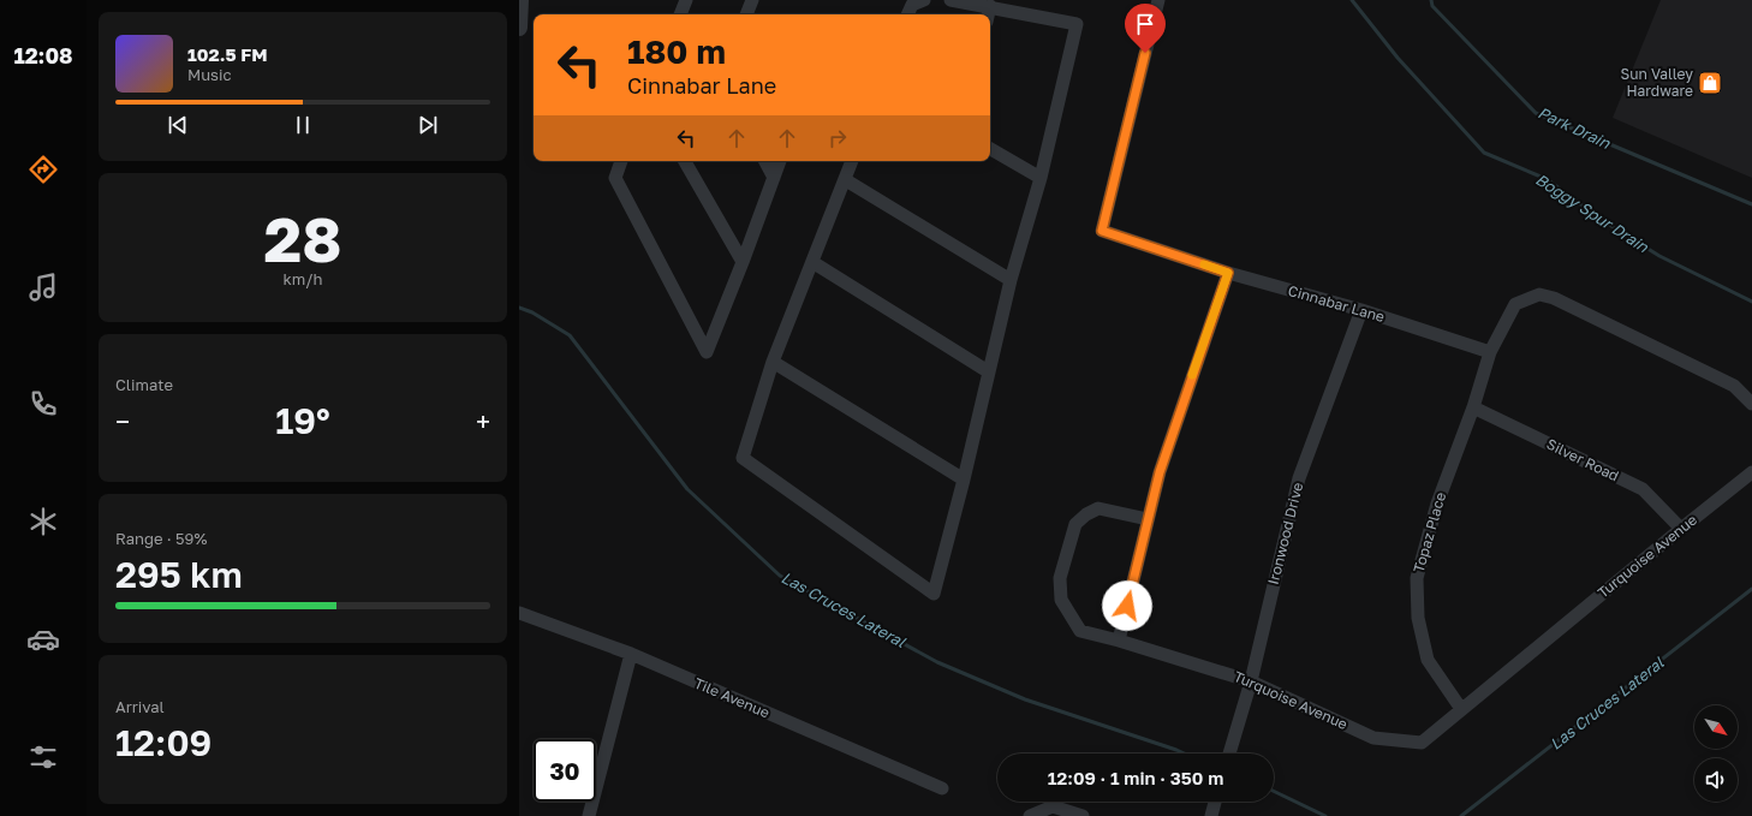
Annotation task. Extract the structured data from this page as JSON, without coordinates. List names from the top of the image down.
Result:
{
  "streets": {
    "street": [
      "Cinnabar Lane",
      "Silver Road",
      "Topaz Place",
      "Ironwood Drive",
      "Turquoise Avenue",
      "Tile Avenue"
    ]
  },
  "crossings": [
    ["Cinnabar Lane", "Topaz Place"],
    ["Cinnabar Lane", "Ironwood Drive"],
    ["Silver Road", "Topaz Place"],
    ["Silver Road", "Turquoise Avenue"],
    ["Topaz Place", "Turquoise Avenue"],
    ["Ironwood Drive", "Turquoise Avenue"]
  ],
  "water": ["Park Drain", "Boggy Spur Drain", "Las Cruces Lateral"],
  "places": {
    "shop": ["Sun Valley Hardware"]
  },
  "north": "bottom right",
  "page": {
    "tabs": "12:08",
    "turn": ["180 m", "Cinnabar Lane"],
    "song": ["102.5 FM", "Music"],
    "tile": [
      ["28", "km/h"],
      "Climate",
      ["Range · 59%", "295 km"],
      ["Arrival", "12:09"]
    ],
    "heat": ["−", "19°", "+"],
    "limit": "30",
    "trip": "12:09 · 1 min · 350 m"
  }
}
